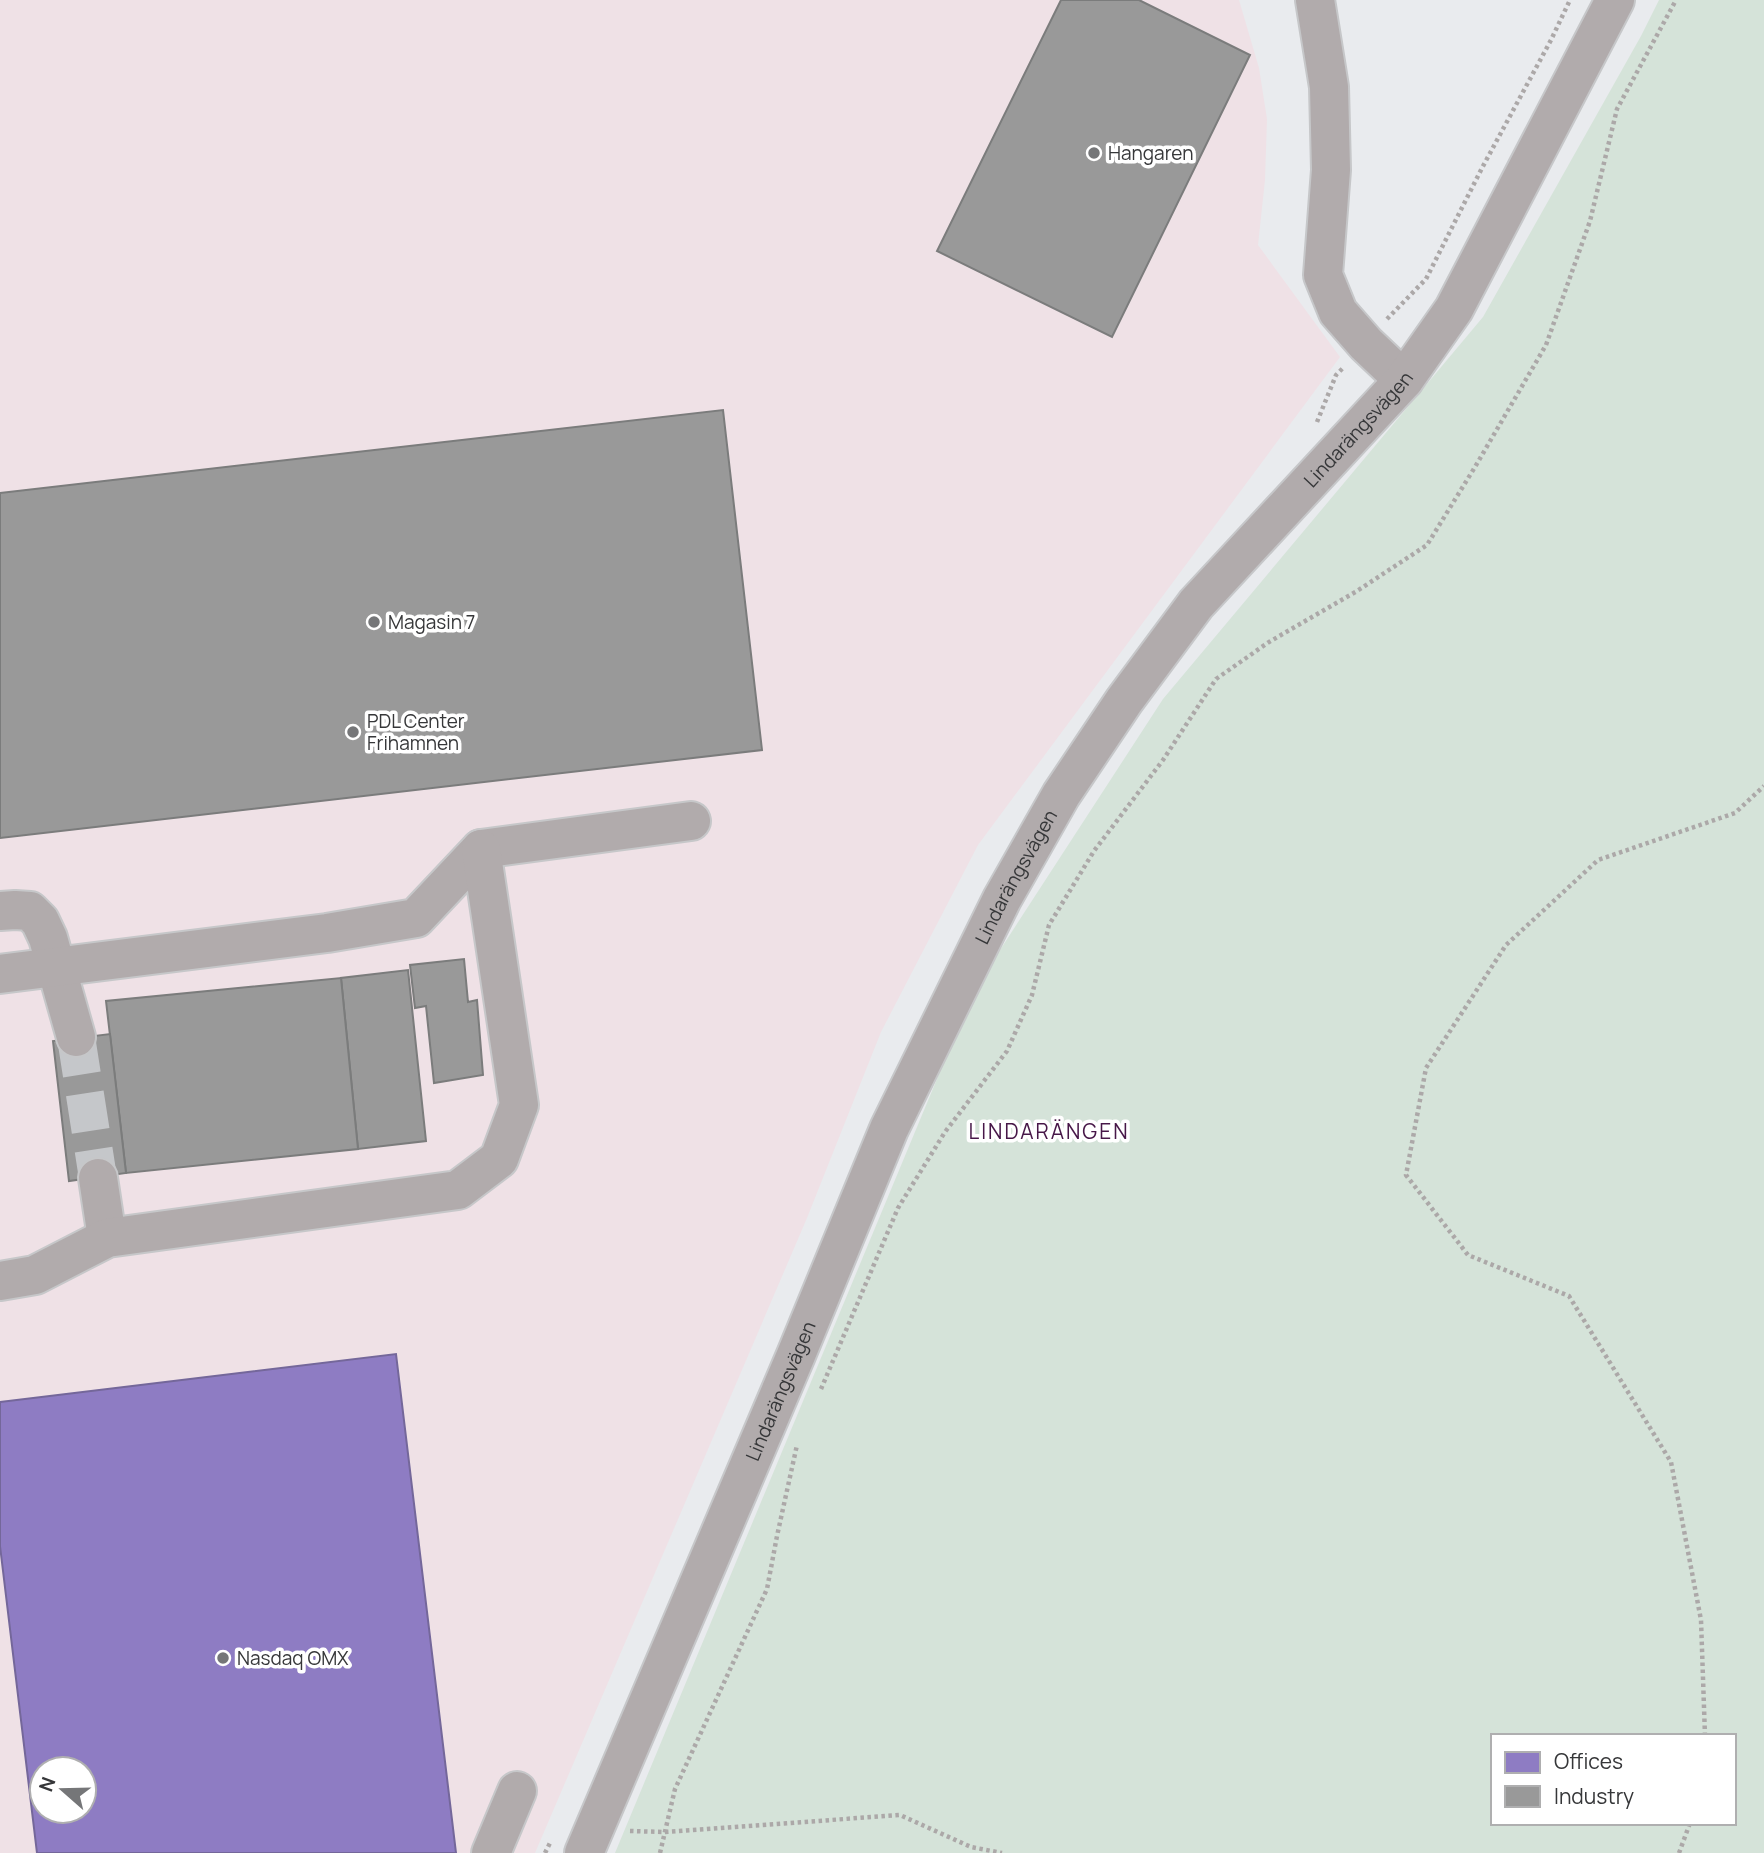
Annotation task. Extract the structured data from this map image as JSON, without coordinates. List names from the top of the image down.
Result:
{
  "streets": {
    "street": ["Lindarängsvägen"]
  },
  "districts": ["LINDARÄNGEN"],
  "places": [
    "Hangaren",
    "Magasin 7",
    "PDL Center Frihamnen",
    "Nasdaq OMX"
  ],
  "legend": ["Offices", "Industry"],
  "north": "left"
}
